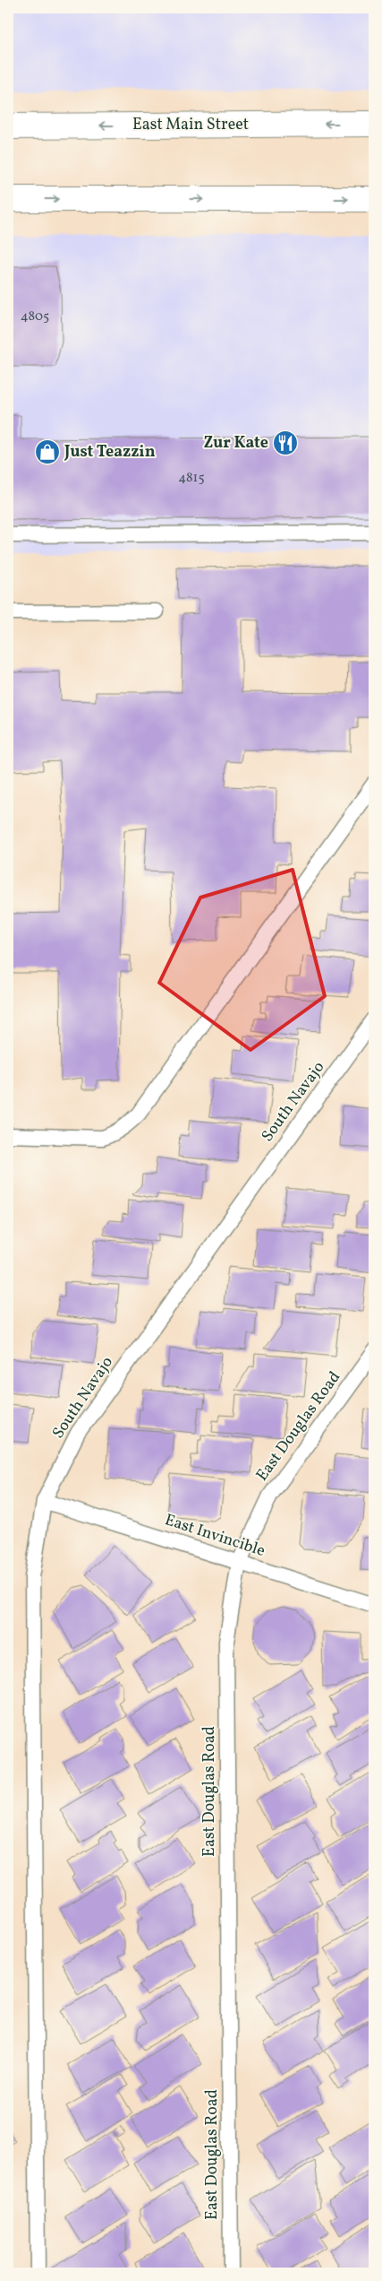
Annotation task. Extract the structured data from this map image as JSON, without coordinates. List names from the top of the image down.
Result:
{
  "streets": {
    "main road": ["East Main Street"],
    "lane": ["South Navajo", "East Douglas Road", "East Invincible"]
  },
  "crossings": [
    ["South Navajo", "East Invincible"],
    ["East Douglas Road", "East Invincible"]
  ],
  "places": {
    "restaurant": ["Zur Kate"],
    "shop": ["Just Teazzin"]
  },
  "house_numbers": ["4805", "4815"]
}
